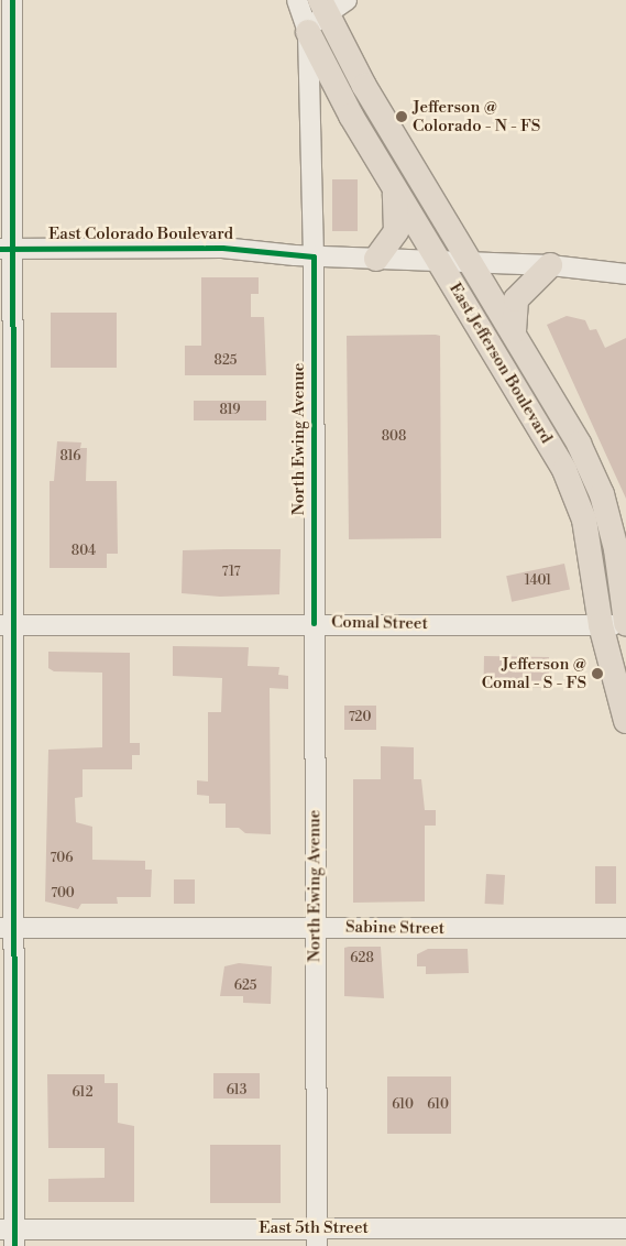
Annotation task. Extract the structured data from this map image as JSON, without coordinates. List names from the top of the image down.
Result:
{
  "streets": {
    "main road": ["East Jefferson Boulevard"],
    "street": [
      "East Colorado Boulevard",
      "North Ewing Avenue",
      "Comal Street",
      "Sabine Street",
      "East 5th Street"
    ]
  },
  "crossings": [
    ["East Colorado Boulevard", "East Jefferson Boulevard"],
    ["East Colorado Boulevard", "North Ewing Avenue"],
    ["East Jefferson Boulevard", "North Ewing Avenue"],
    ["East Jefferson Boulevard", "Comal Street"],
    ["North Ewing Avenue", "Comal Street"],
    ["North Ewing Avenue", "Sabine Street"],
    ["North Ewing Avenue", "East 5th Street"]
  ],
  "places": ["Jefferson @ Colorado - N - FS", "Jefferson @ Comal - S - FS"],
  "house_numbers": [
    "825",
    "819",
    "808",
    "816",
    "804",
    "717",
    "1401",
    "720",
    "706",
    "700",
    "628",
    "625",
    "613",
    "612",
    "610",
    "610"
  ]
}
